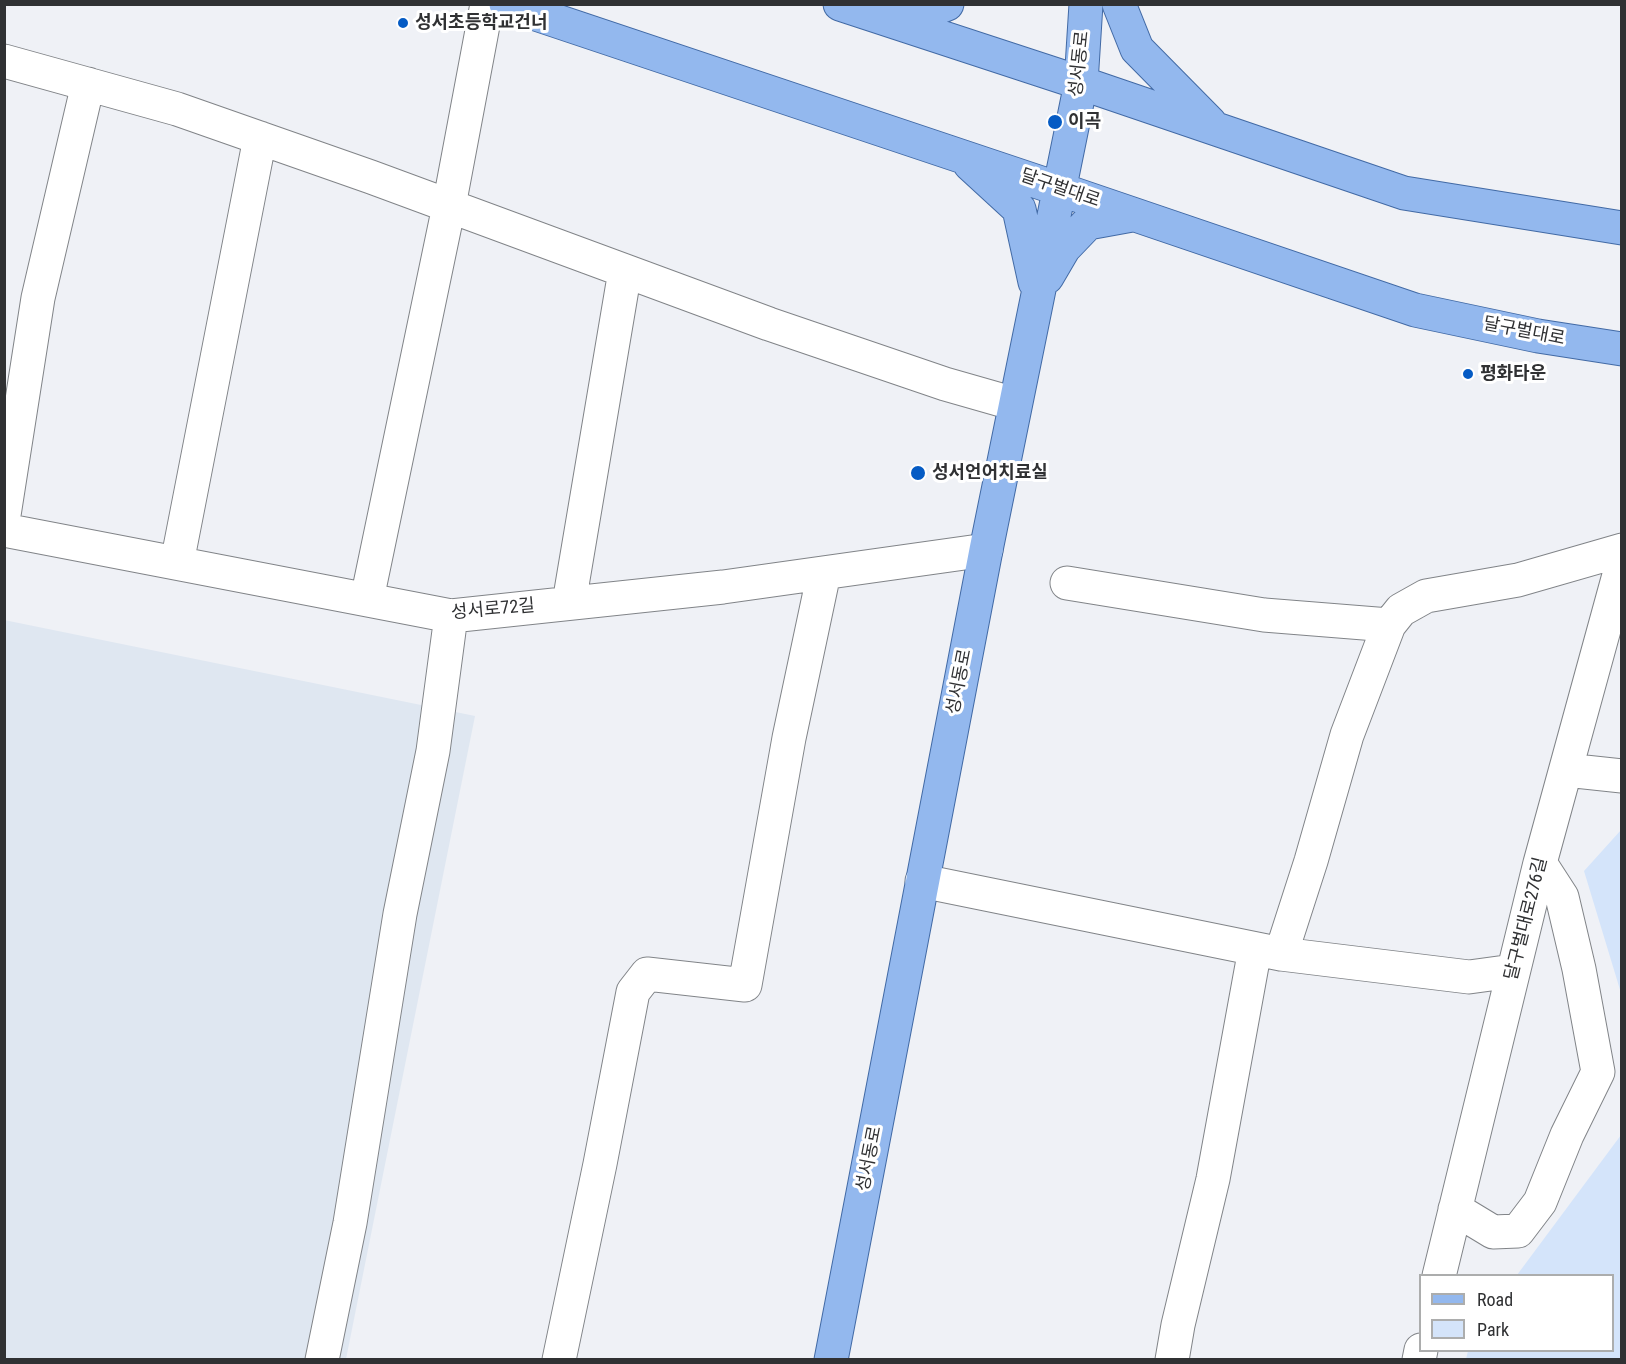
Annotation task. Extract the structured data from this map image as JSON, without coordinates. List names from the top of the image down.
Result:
{
  "streets": {
    "main road": ["성서동로", "달구벌대로"],
    "street": ["성서로72길", "달구벌대로276길"]
  },
  "crossings": [
    ["성서동로", "달구벌대로"],
    ["성서동로", "성서로72길"]
  ],
  "places": [
    "성서초등학교건너",
    "이곡",
    "평화타운",
    "성서언어치료실"
  ],
  "legend": ["Road", "Park"]
}
